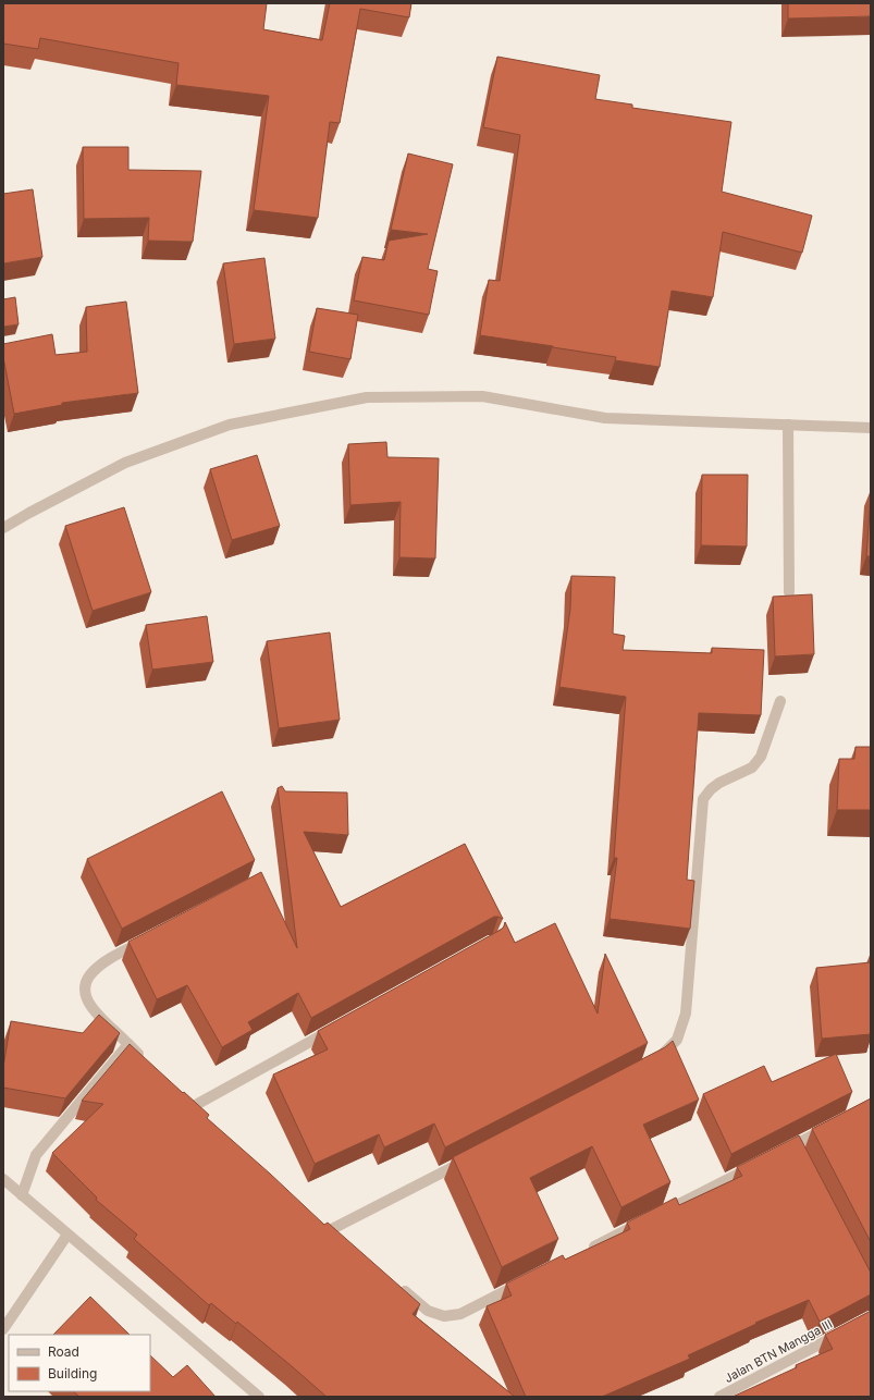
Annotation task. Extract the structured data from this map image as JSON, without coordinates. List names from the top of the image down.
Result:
{
  "streets": {
    "street": ["Jalan BTN Mangga III"]
  },
  "legend": ["Road", "Building"]
}
